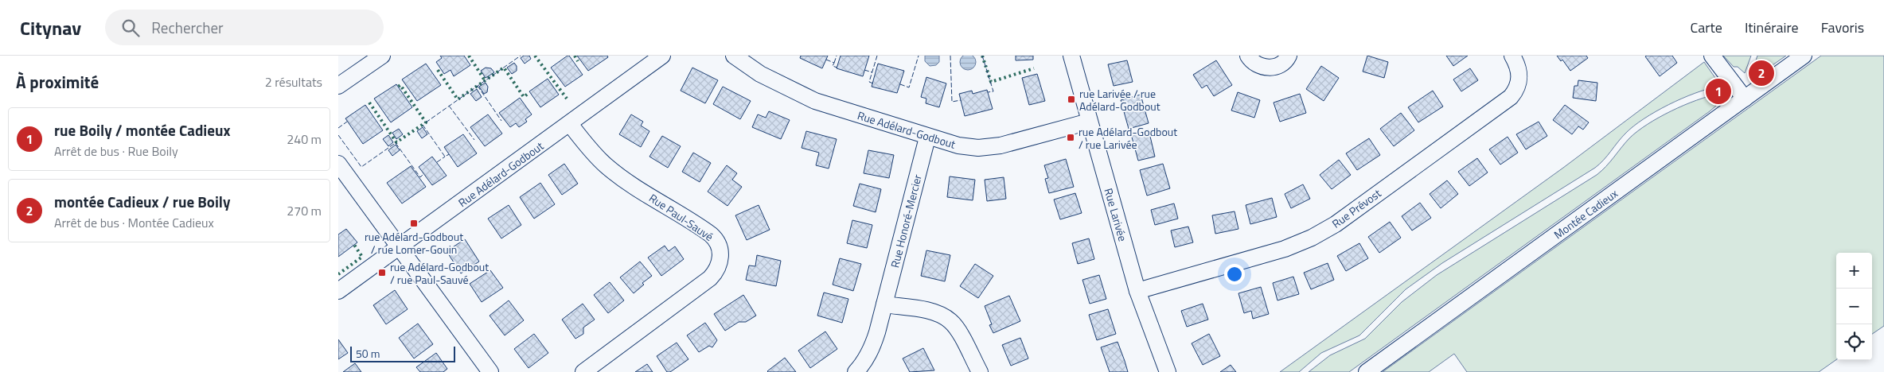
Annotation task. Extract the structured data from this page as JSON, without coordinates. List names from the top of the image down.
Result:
{
  "streets": {
    "street": [
      "Rue Adélard-Godbout",
      "Rue Prévost",
      "Montée Cadieux",
      "Rue Larivée",
      "Rue Paul-Sauvé",
      "Rue Honoré-Mercier"
    ]
  },
  "crossings": [
    ["Rue Adélard-Godbout", "Rue Larivée"],
    ["Rue Adélard-Godbout", "Rue Paul-Sauvé"],
    ["Rue Adélard-Godbout", "Rue Honoré-Mercier"],
    ["Rue Prévost", "Rue Larivée"]
  ],
  "places": {
    "transit": [
      "rue Larivée / rue Adélard-Godbout",
      "rue Adélard-Godbout / rue Larivée",
      "rue Adélard-Godbout / rue Lomer-Gouin",
      "rue Adélard-Godbout / rue Paul-Sauvé"
    ]
  },
  "scale_bar": "50 m",
  "page": {
    "header": "Citynav",
    "search": "Rechercher",
    "nav": ["Carte", "Itinéraire", "Favoris"],
    "heading": ["À proximité", "2 résultats"],
    "pins": ["2", "1"],
    "list": [
      {
        "mark": "1",
        "name": "rue Boily / montée Cadieux",
        "note": "Arrêt de bus · Rue Boily",
        "value": "240 m"
      },
      {
        "mark": "2",
        "name": "montée Cadieux / rue Boily",
        "note": "Arrêt de bus · Montée Cadieux",
        "value": "270 m"
      }
    ],
    "map_buttons": ["+", "−"],
    "scale": "50 m"
  }
}
